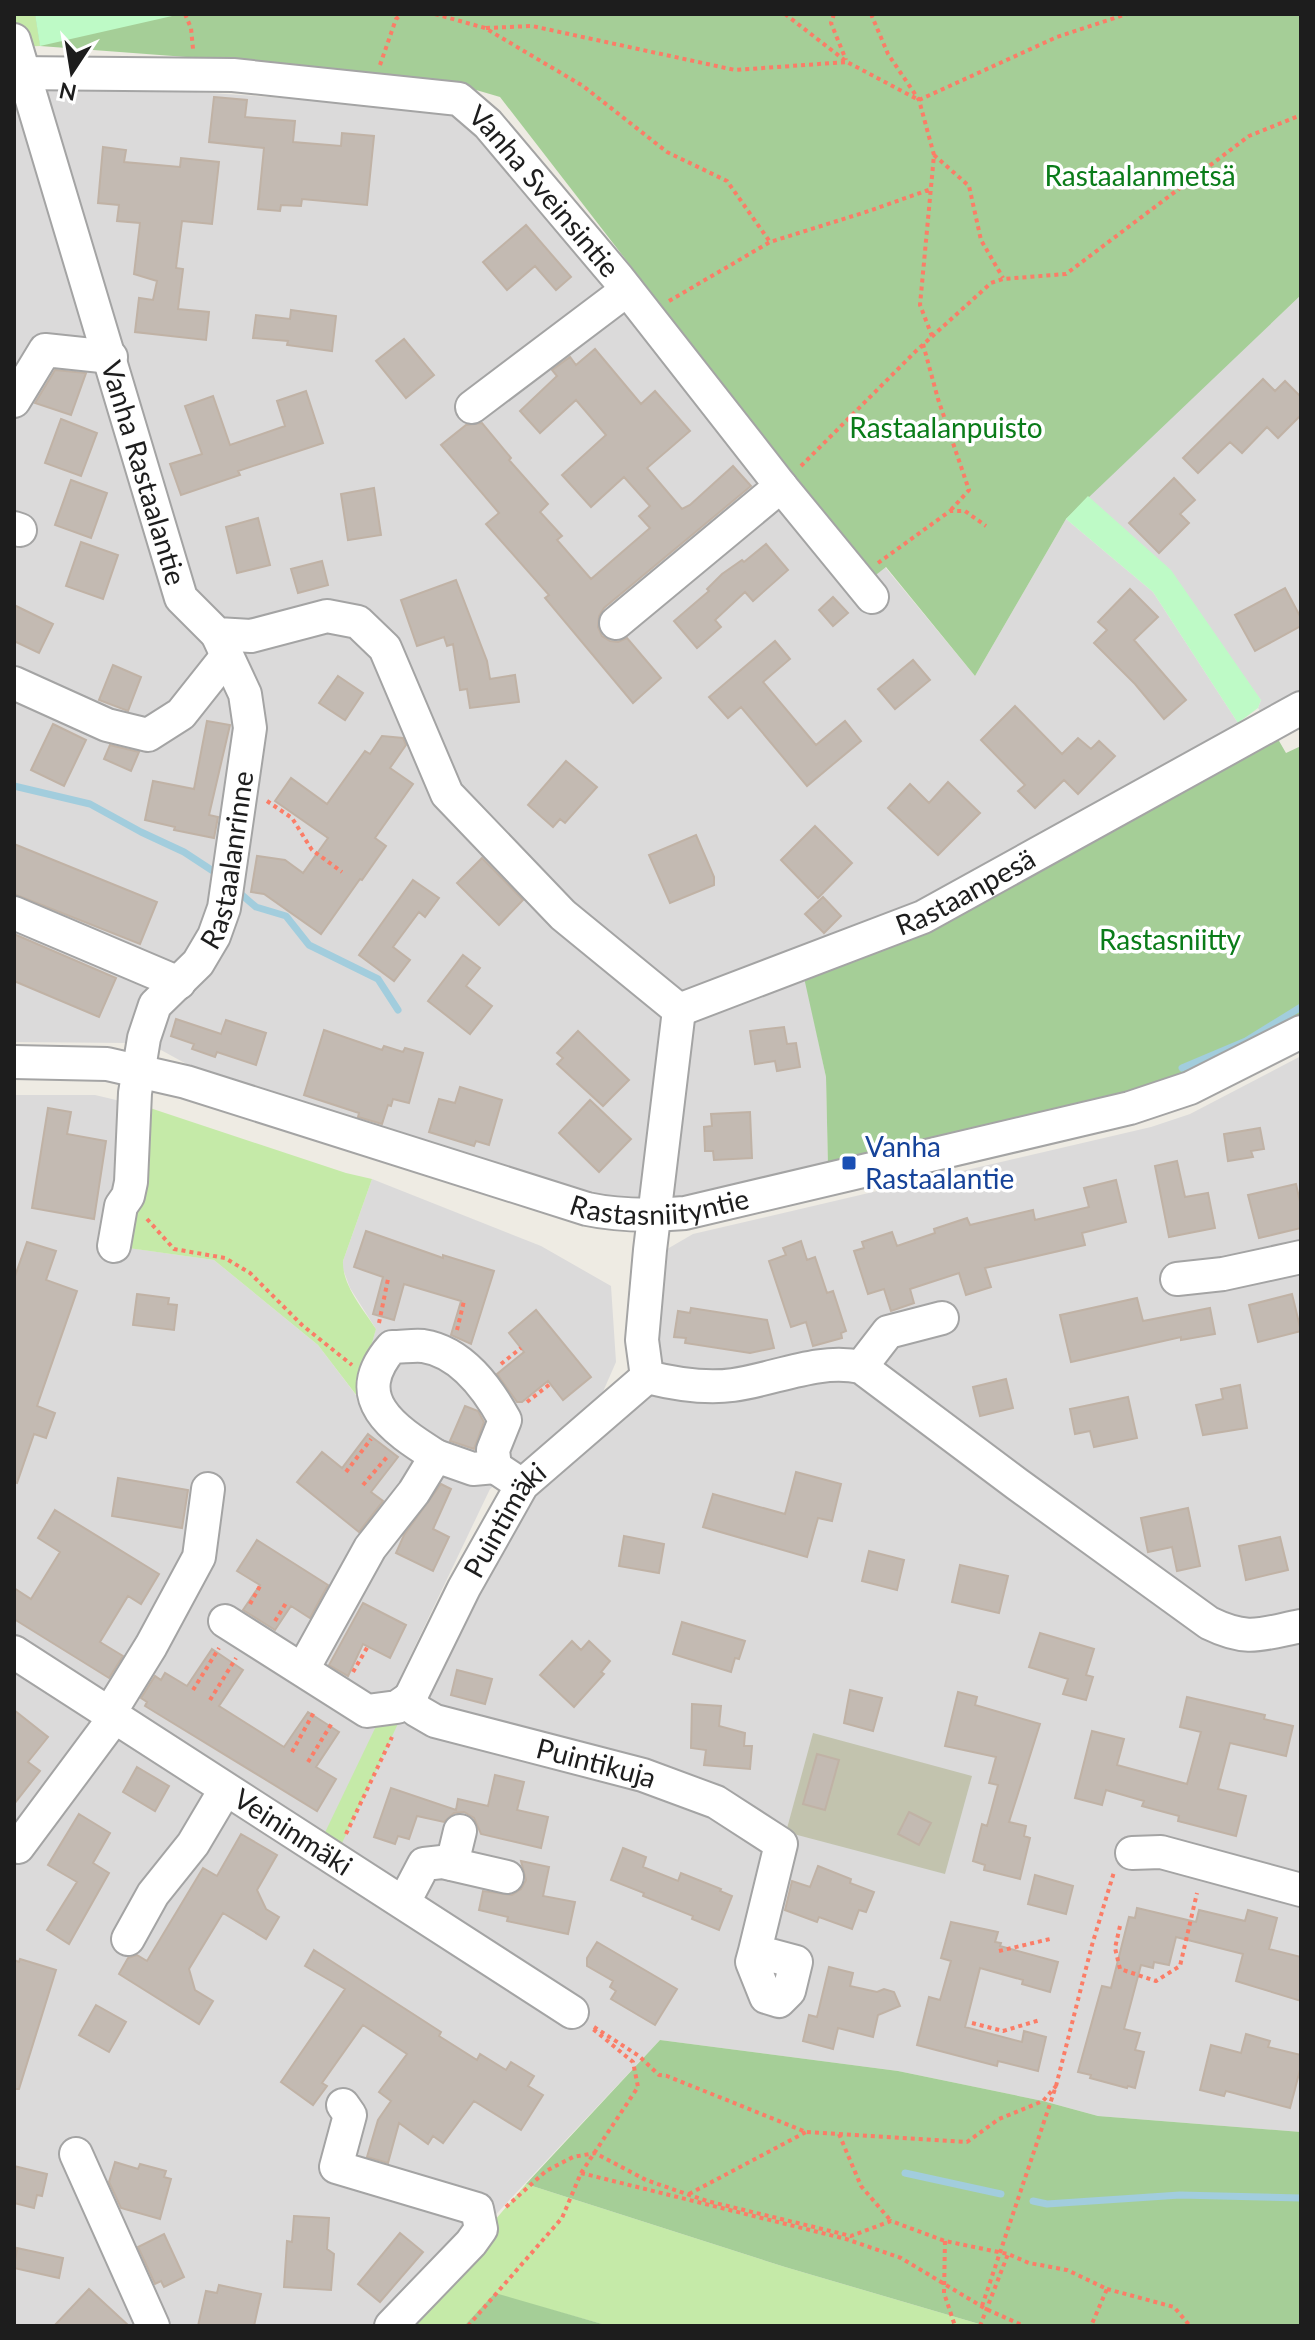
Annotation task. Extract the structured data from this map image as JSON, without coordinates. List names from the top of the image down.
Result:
{
  "streets": {
    "street": [
      "Vanha Sveinsintie",
      "Vanha Rastaalantie",
      "Rastaalanrinne",
      "Rastaanpesä",
      "Rastasniityntie",
      "Puintimäki",
      "Puintikuja",
      "Veininmäki"
    ]
  },
  "crossings": [
    ["Vanha Sveinsintie", "Vanha Rastaalantie"],
    ["Vanha Rastaalantie", "Rastaalanrinne"],
    ["Rastaalanrinne", "Rastasniityntie"],
    ["Puintimäki", "Puintikuja"]
  ],
  "parks": ["Rastaalanmetsä", "Rastaalanpuisto", "Rastasniitty"],
  "places": {
    "transit": ["Vanha Rastaalantie"]
  },
  "north": "bottom"
}
